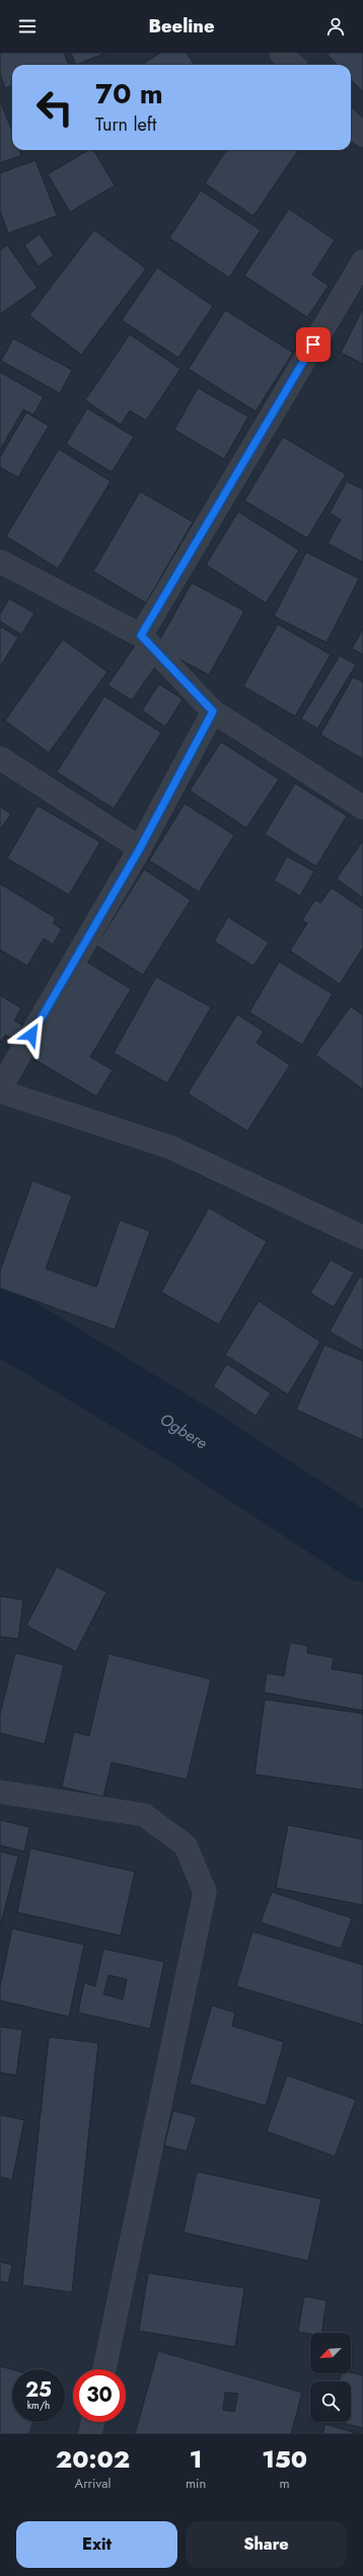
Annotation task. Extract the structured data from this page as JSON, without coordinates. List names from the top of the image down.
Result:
{
  "water": ["Ogbere"],
  "north": "bottom left",
  "page": {
    "header": "Beeline",
    "turn": ["70 m", "Turn left"],
    "speed": "25 km/h",
    "limit": "30",
    "eta": [
      "20:02",
      "Arrival",
      "1",
      "min",
      "150",
      "m"
    ],
    "buttons": ["Exit", "Share"]
  }
}
